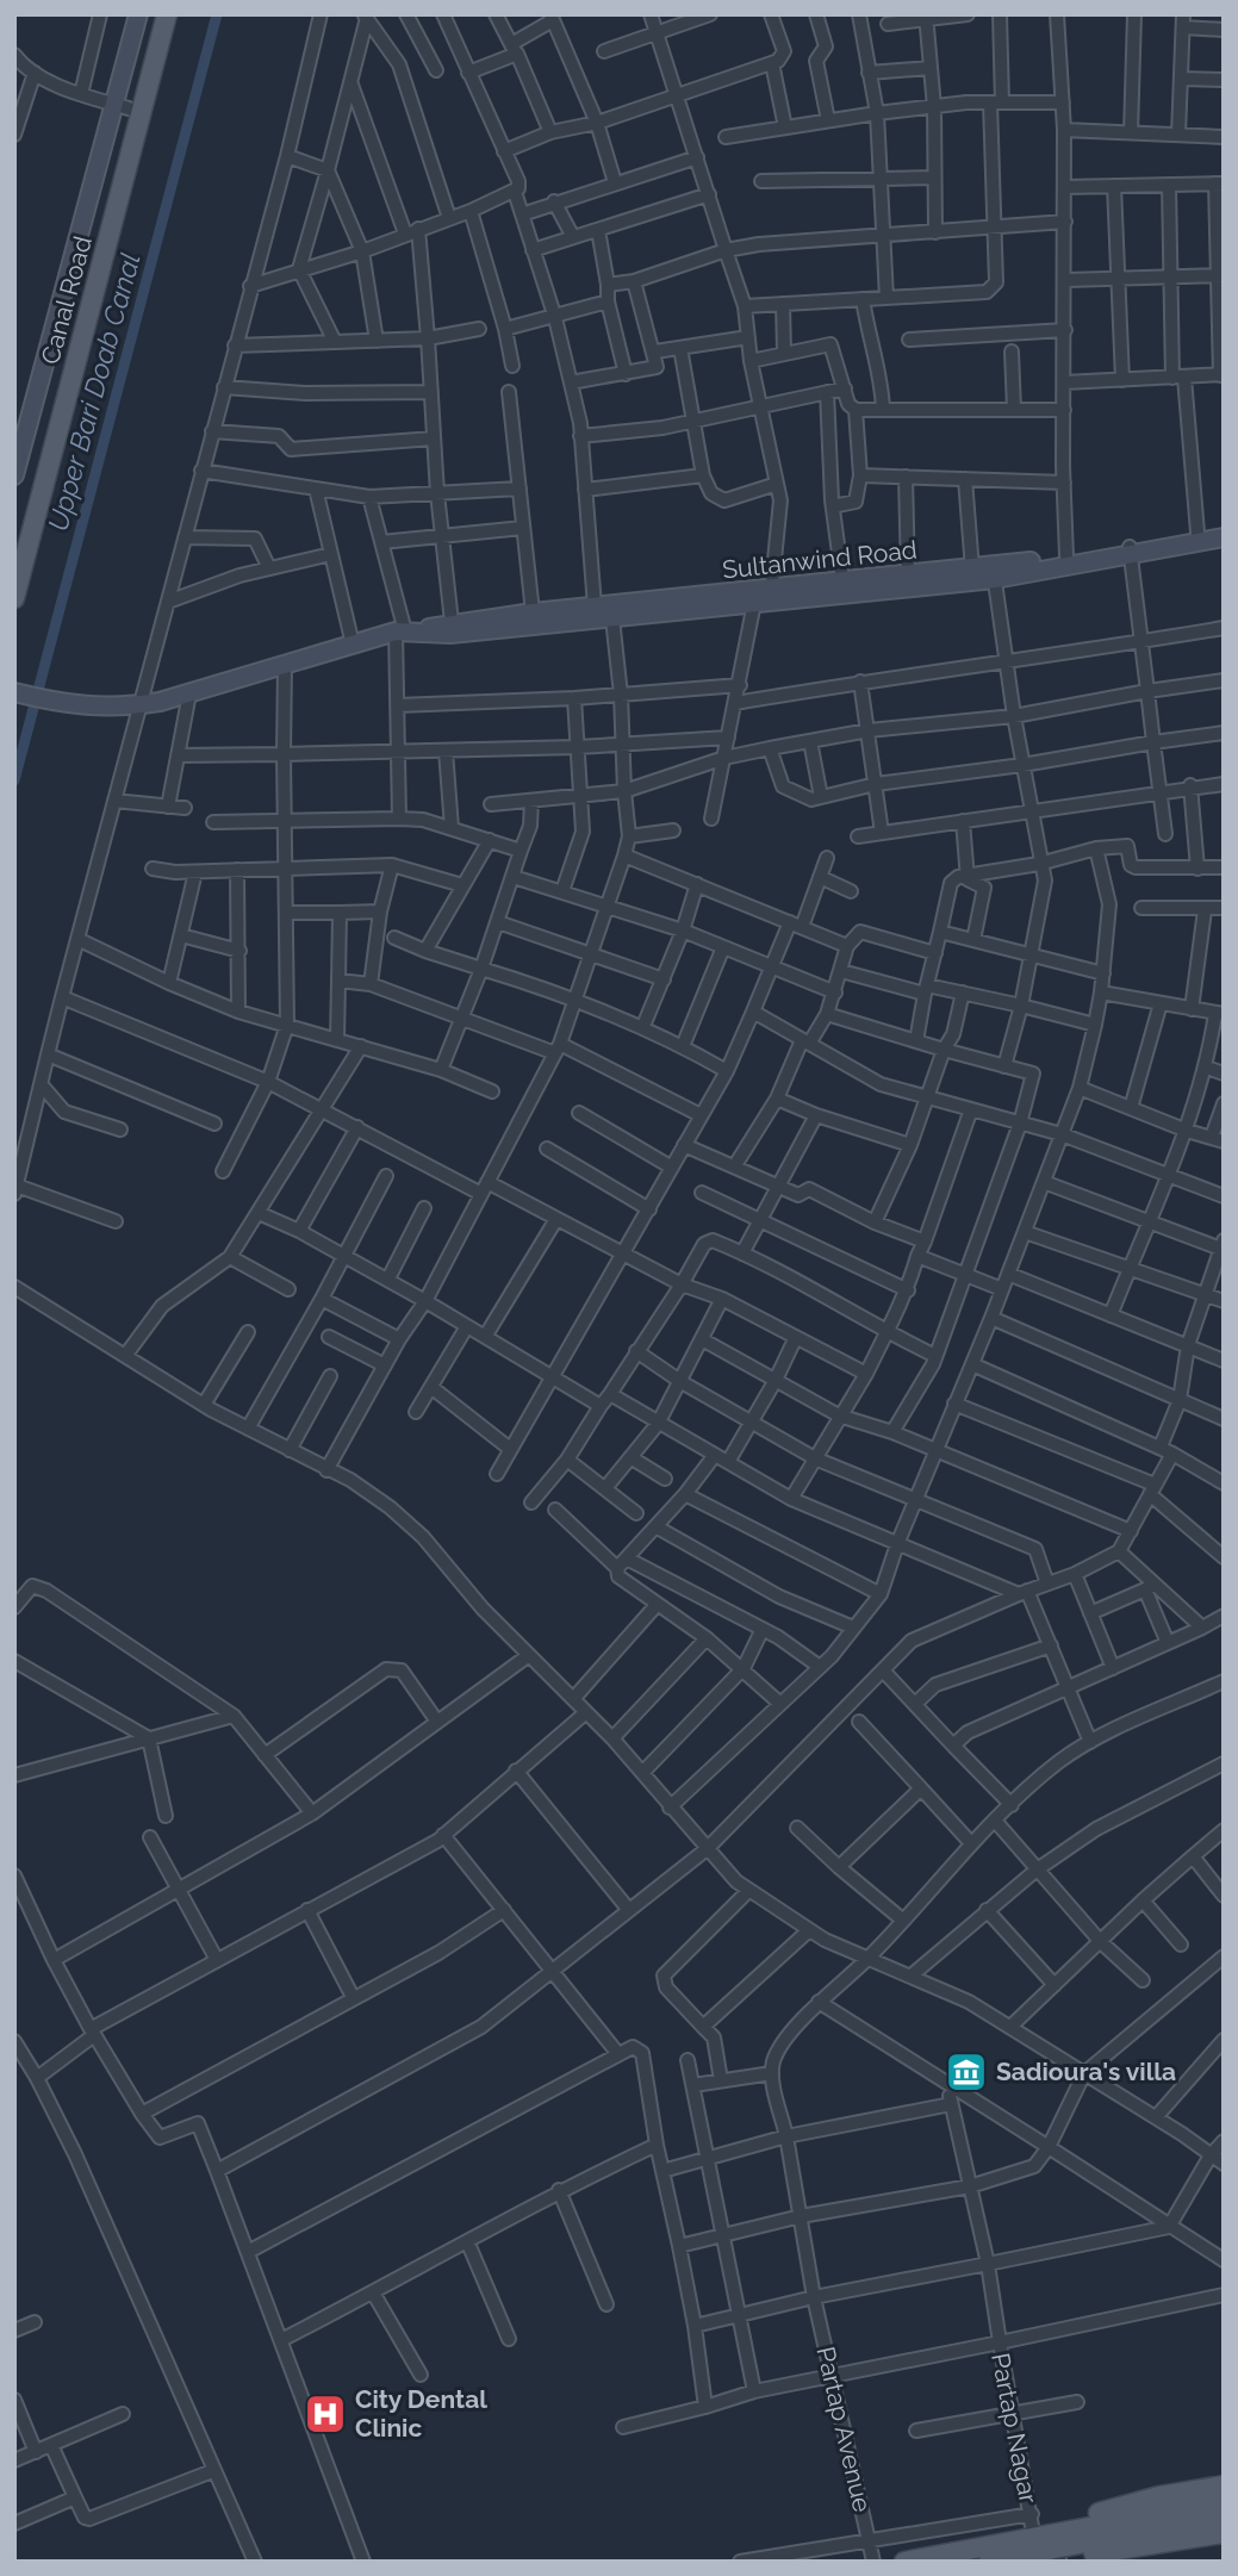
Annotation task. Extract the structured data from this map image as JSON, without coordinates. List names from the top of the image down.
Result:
{
  "streets": {
    "main road": ["Canal Road", "Sultanwind Road"],
    "street": ["Partap Nagar", "Partap Avenue"]
  },
  "crossings": [
    ["Partap Nagar", "Partap Avenue"]
  ],
  "water": ["Upper Bari Doab Canal"],
  "places": {
    "museum": ["Sadioura's villa"],
    "hospital": ["City Dental Clinic"]
  }
}
